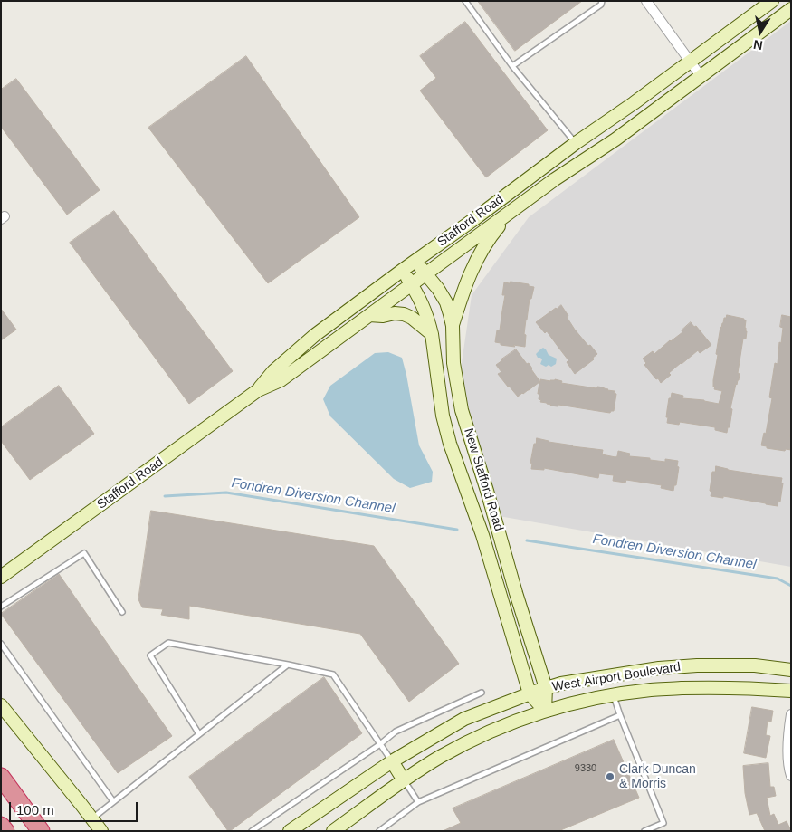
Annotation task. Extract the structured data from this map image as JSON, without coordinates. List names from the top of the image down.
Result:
{
  "streets": {
    "main road": ["Stafford Road", "New Stafford Road", "West Airport Boulevard"]
  },
  "crossings": [
    ["Stafford Road", "New Stafford Road"],
    ["New Stafford Road", "West Airport Boulevard"]
  ],
  "water": ["Fondren Diversion Channel"],
  "places": ["Clark Duncan & Morris"],
  "house_numbers": ["9330"],
  "scale_bar": "100 m",
  "north": "bottom"
}
